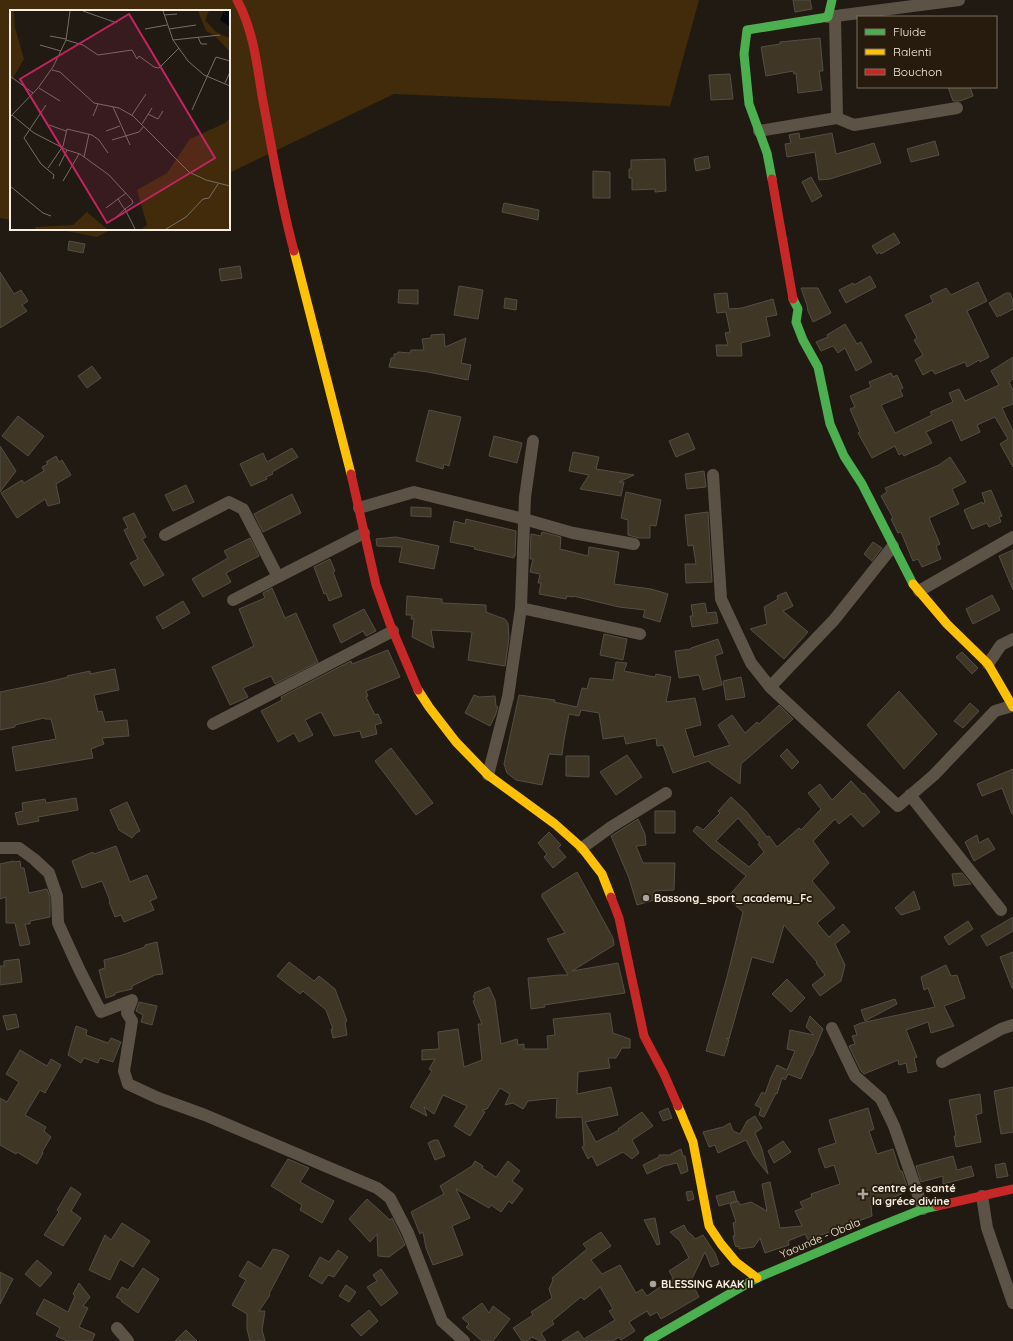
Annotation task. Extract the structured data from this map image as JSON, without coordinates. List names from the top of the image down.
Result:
{
  "streets": {
    "main road": ["Yaounde - Obala"]
  },
  "places": {
    "other": ["Bassong_sport_academy_Fc", "BLESSING AKAK II"],
    "health": ["centre de santé la gréce divine"]
  },
  "legend": ["Fluide", "Ralenti", "Bouchon"]
}
